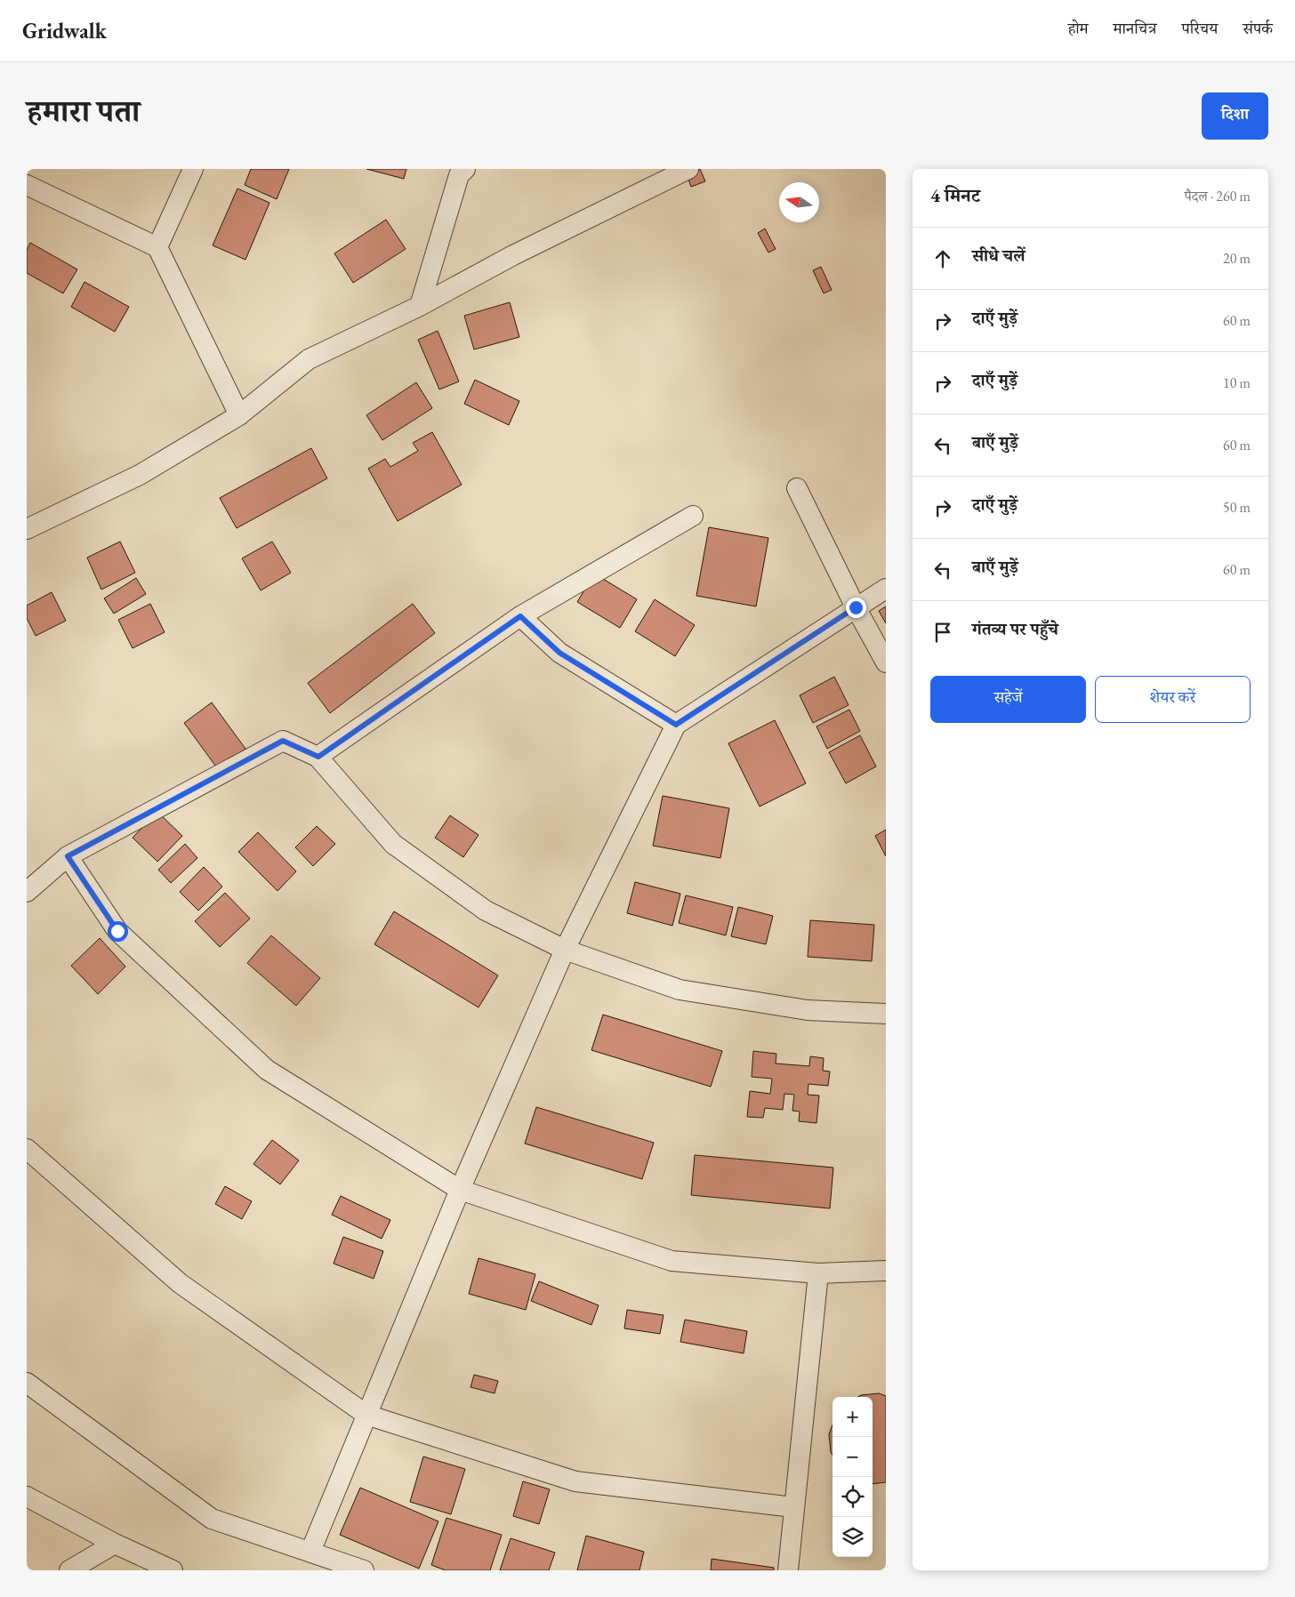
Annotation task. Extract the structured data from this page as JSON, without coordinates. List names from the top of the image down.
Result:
{
  "north": "left",
  "page": {
    "header": "Gridwalk",
    "nav": [
      "होम",
      "मानचित्र",
      "परिचय",
      "संपर्क"
    ],
    "title": "हमारा पता",
    "buttons": [
      "दिशा",
      ["सहेजें", "शेयर करें"]
    ],
    "heading": ["4 मिनट", "पैदल · 260 m"],
    "list": [
      ["सीधे चलें", "20 m"],
      ["दाएँ मुड़ें", "60 m"],
      ["दाएँ मुड़ें", "10 m"],
      ["बाएँ मुड़ें", "60 m"],
      ["दाएँ मुड़ें", "50 m"],
      ["बाएँ मुड़ें", "60 m"],
      "गंतव्य पर पहुँचे"
    ],
    "map_buttons": ["+", "−"]
  }
}
